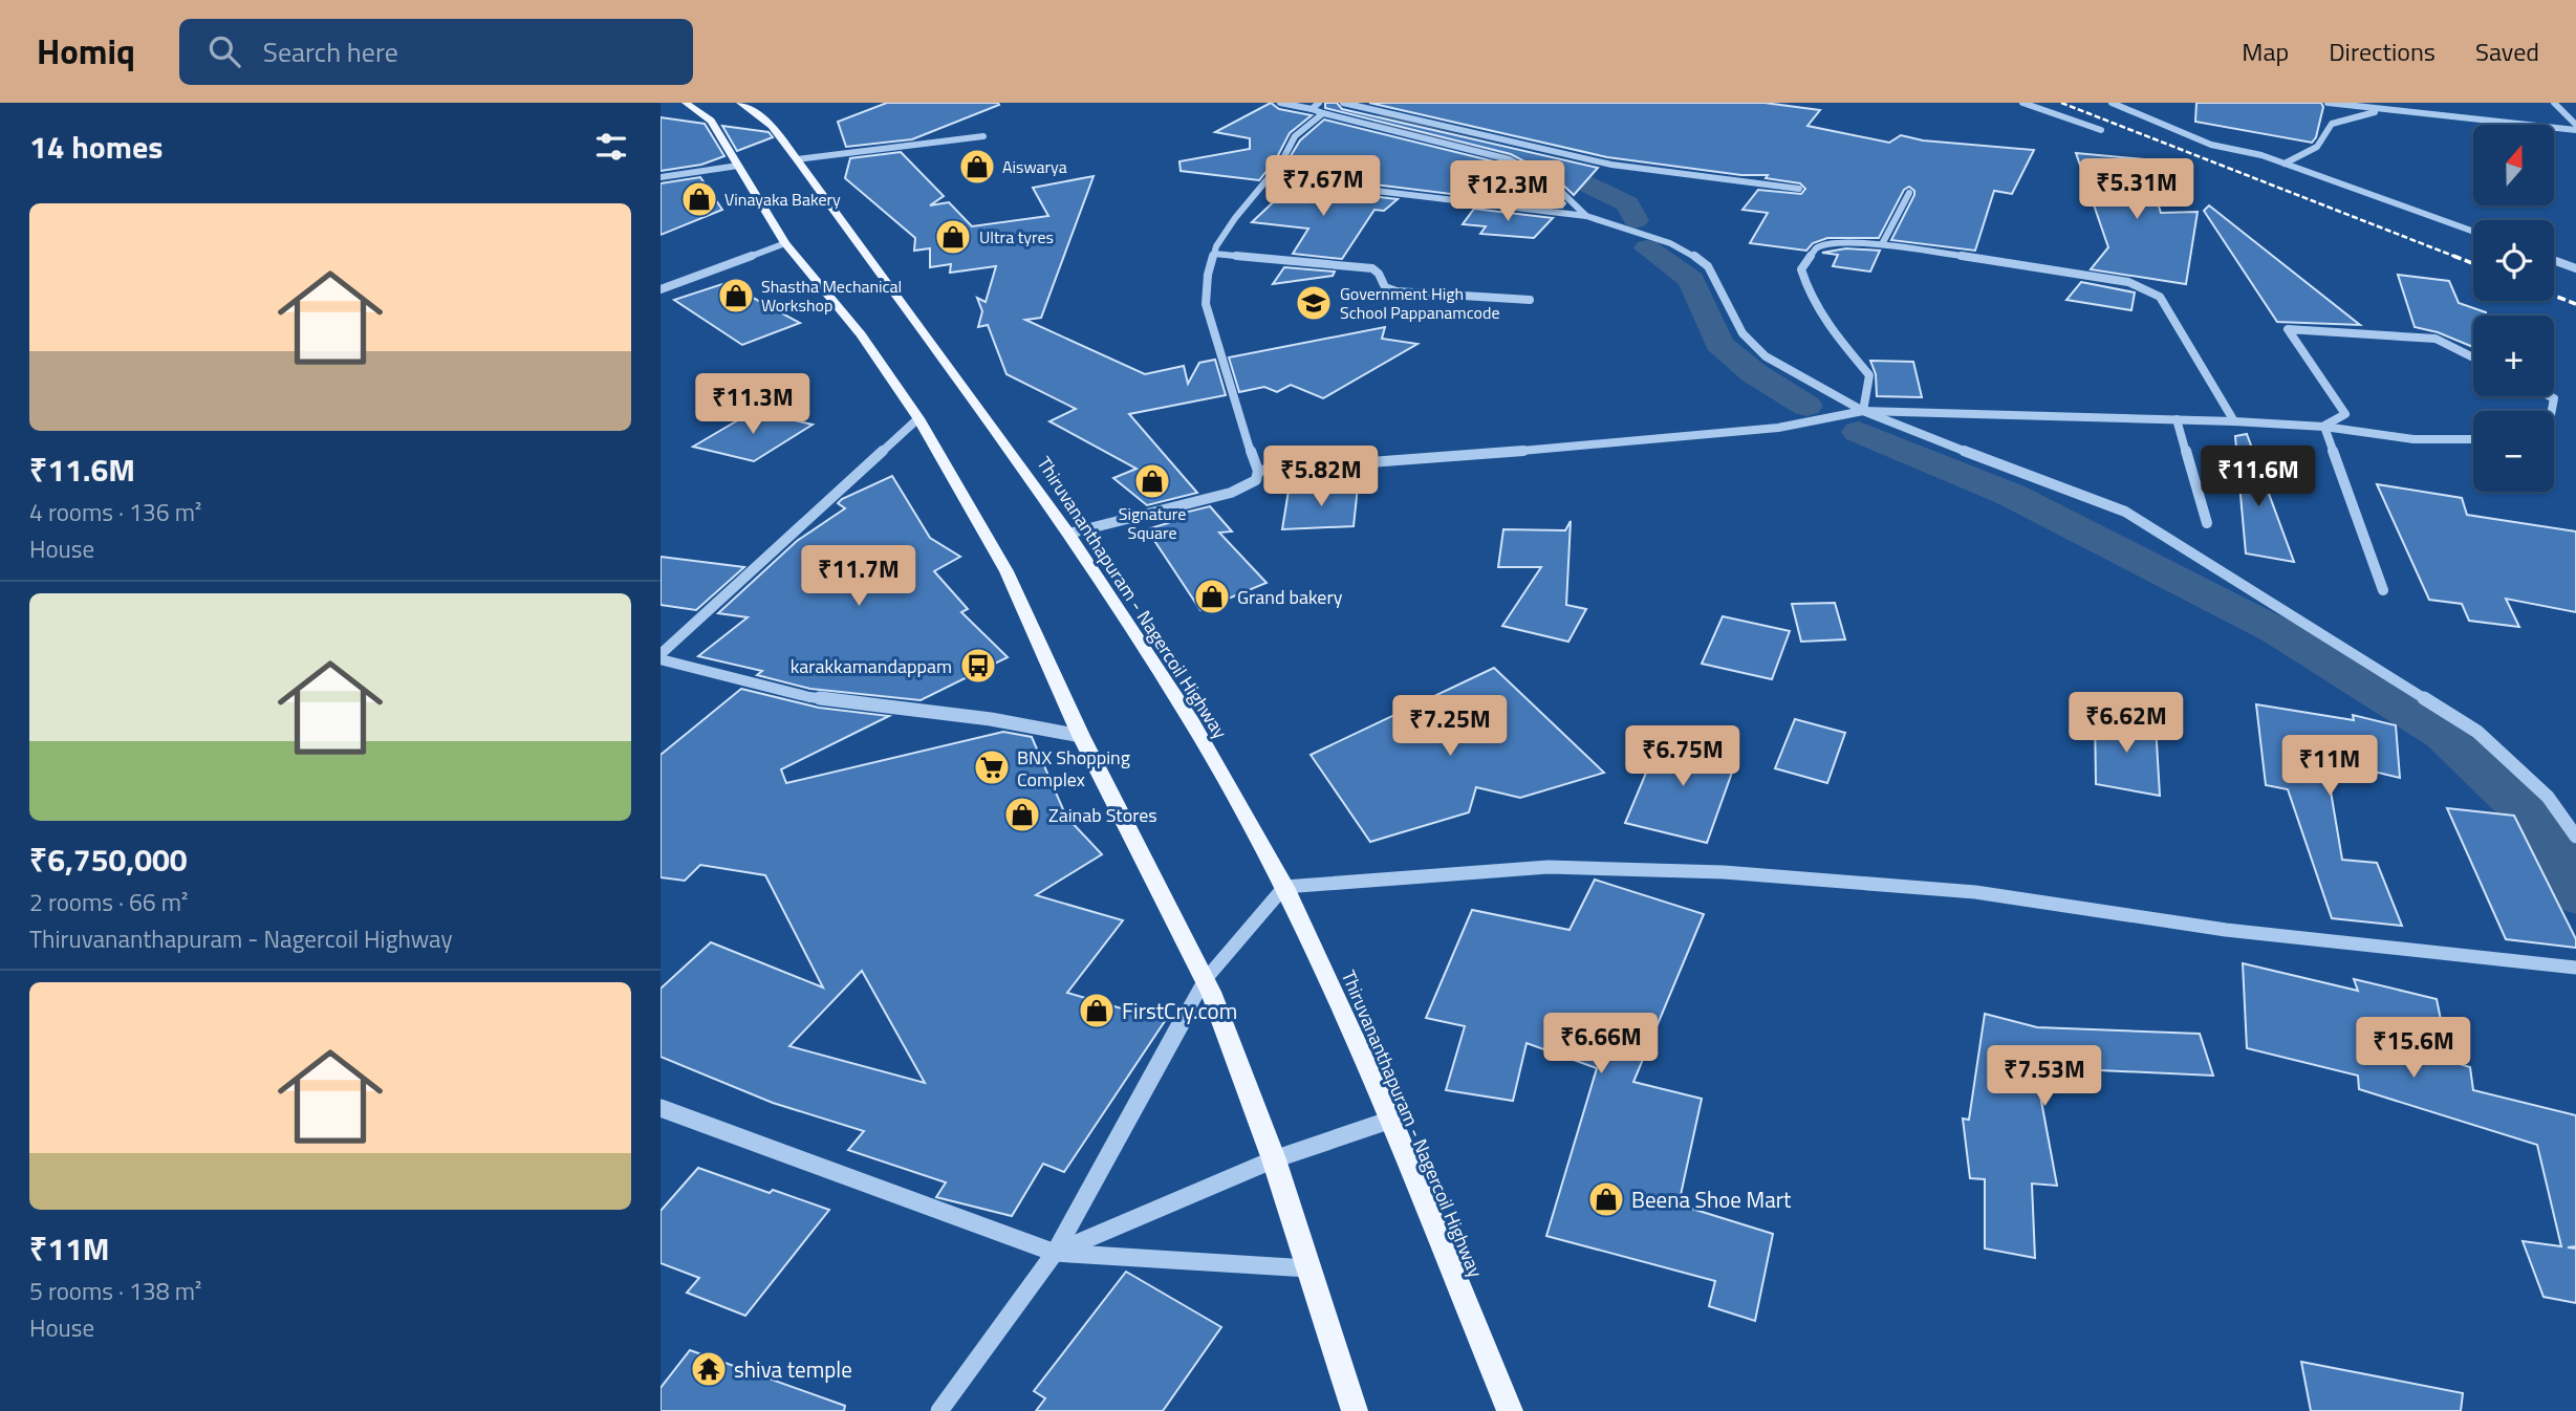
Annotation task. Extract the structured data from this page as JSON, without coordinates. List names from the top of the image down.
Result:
{
  "streets": {
    "main road": ["Thiruvananthapuram - Nagercoil Highway"]
  },
  "places": {
    "shop": [
      "Aiswarya",
      "Vinayaka Bakery",
      "Ultra tyres",
      "Shastha Mechanical Workshop",
      "Signature Square",
      "Grand bakery",
      "Zainab Stores",
      "FirstCry.com",
      "Beena Shoe Mart"
    ],
    "school or university": ["Government High School Pappanamcode"],
    "bus stop": ["karakkamandappam"],
    "supermarket": ["BNX Shopping Complex"],
    "temple": ["shiva temple"]
  },
  "north": "top",
  "page": {
    "header": "Homiq",
    "search": "Search here",
    "nav": ["Map", "Directions", "Saved"],
    "heading": "14 homes",
    "map_buttons": ["+", "−"],
    "price": [
      "₹7.67M",
      "₹5.31M",
      "₹12.3M",
      "₹11.3M",
      "₹5.82M",
      "₹11.6M",
      "₹11.7M",
      "₹6.62M",
      "₹7.25M",
      "₹6.75M",
      "₹11M",
      "₹6.66M",
      "₹15.6M",
      "₹7.53M"
    ],
    "list": [
      {
        "name": "₹11.6M",
        "note": "4 rooms · 136 m² · House"
      },
      {
        "name": "₹6,750,000",
        "note": "2 rooms · 66 m² · Thiruvananthapuram - Nagercoil Highway"
      },
      {
        "name": "₹11M",
        "note": "5 rooms · 138 m² · House"
      }
    ]
  }
}
